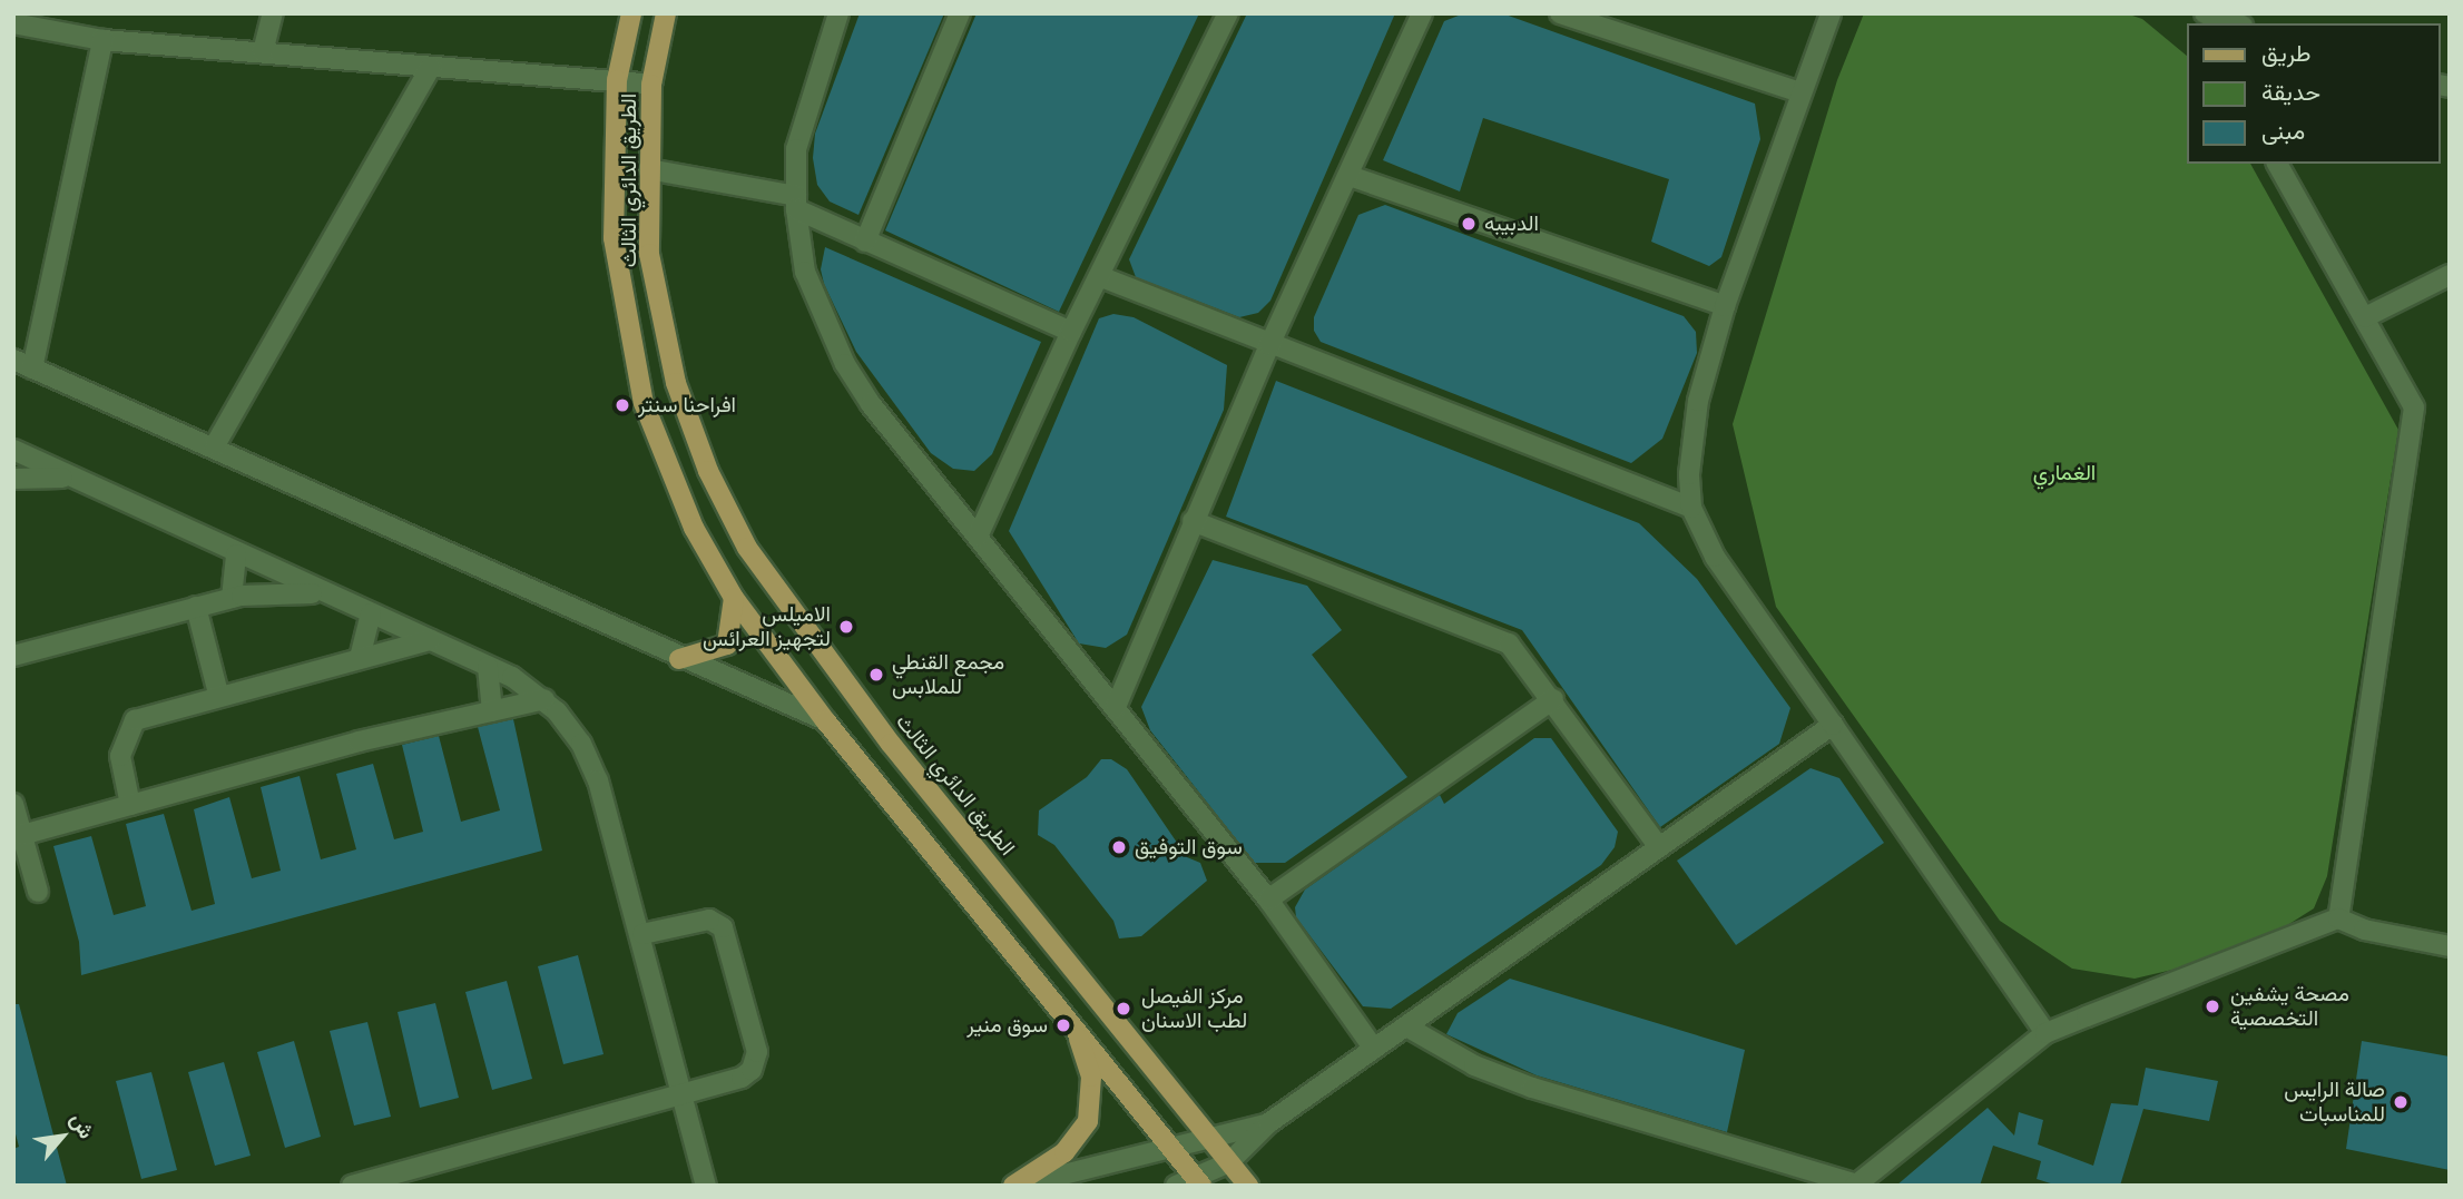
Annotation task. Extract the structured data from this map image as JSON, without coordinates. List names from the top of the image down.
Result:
{
  "streets": {
    "main road": ["الطريق الدائري الثالث"]
  },
  "parks": ["الغماري"],
  "places": [
    "الدبيبه",
    "افراحنا سنتر",
    "الاميلس لتجهيز العرائس",
    "مجمع القنطي للملابس",
    "سوق التوفيق",
    "مصحة يشفين التخصصية",
    "مركز الفيصل لطب الاسنان",
    "سوق منير",
    "صالة الرايس للمناسبات"
  ],
  "legend": ["طريق", "حديقة", "مبنى"],
  "north": "top right"
}
